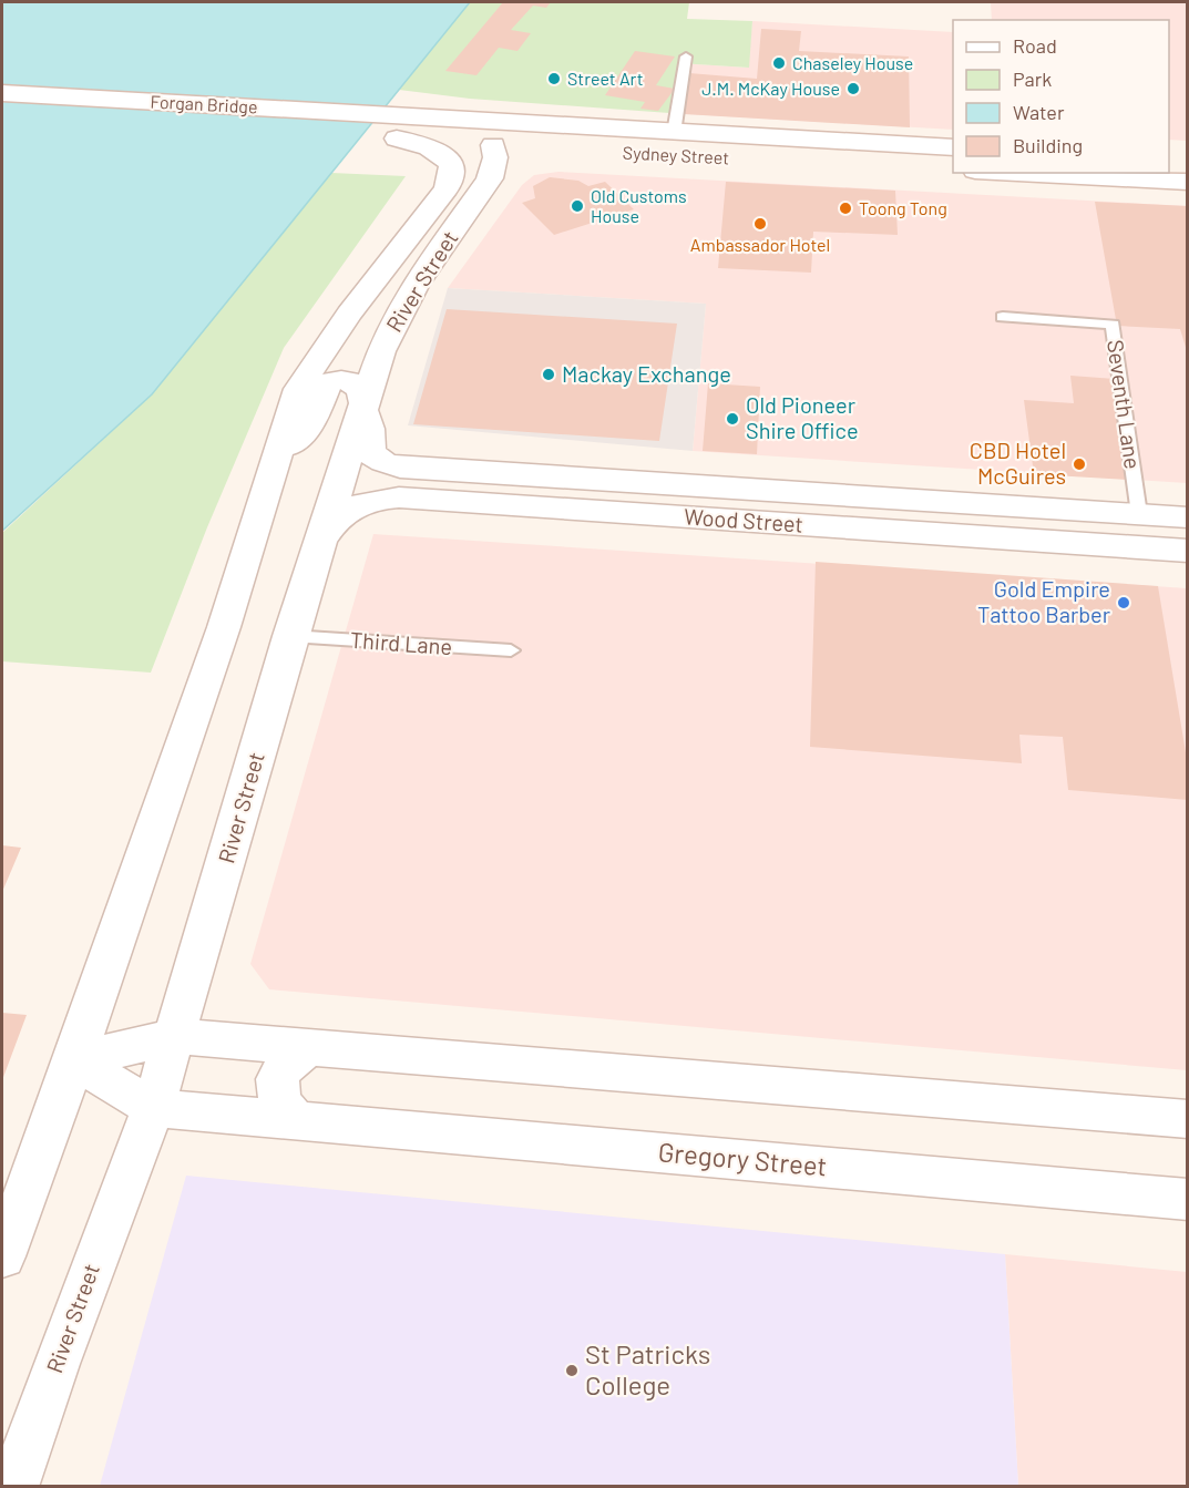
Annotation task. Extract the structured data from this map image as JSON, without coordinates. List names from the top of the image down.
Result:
{
  "streets": {
    "street": [
      "Forgan Bridge",
      "Sydney Street",
      "River Street",
      "Wood Street",
      "Gregory Street"
    ],
    "lane": ["Seventh Lane", "Third Lane"]
  },
  "crossings": [
    ["Forgan Bridge", "Sydney Street"],
    ["Forgan Bridge", "River Street"],
    ["Sydney Street", "River Street"],
    ["River Street", "Wood Street"],
    ["River Street", "Third Lane"],
    ["River Street", "Gregory Street"],
    ["Seventh Lane", "Wood Street"]
  ],
  "places": [
    "Chaseley House",
    "Street Art",
    "J.M. McKay House",
    "Old Customs House",
    "Toong Tong",
    "Ambassador Hotel",
    "Mackay Exchange",
    "Old Pioneer Shire Office",
    "CBD Hotel McGuires",
    "Gold Empire Tattoo Barber",
    "St Patricks College"
  ],
  "legend": [
    "Road",
    "Park",
    "Water",
    "Building"
  ]
}
